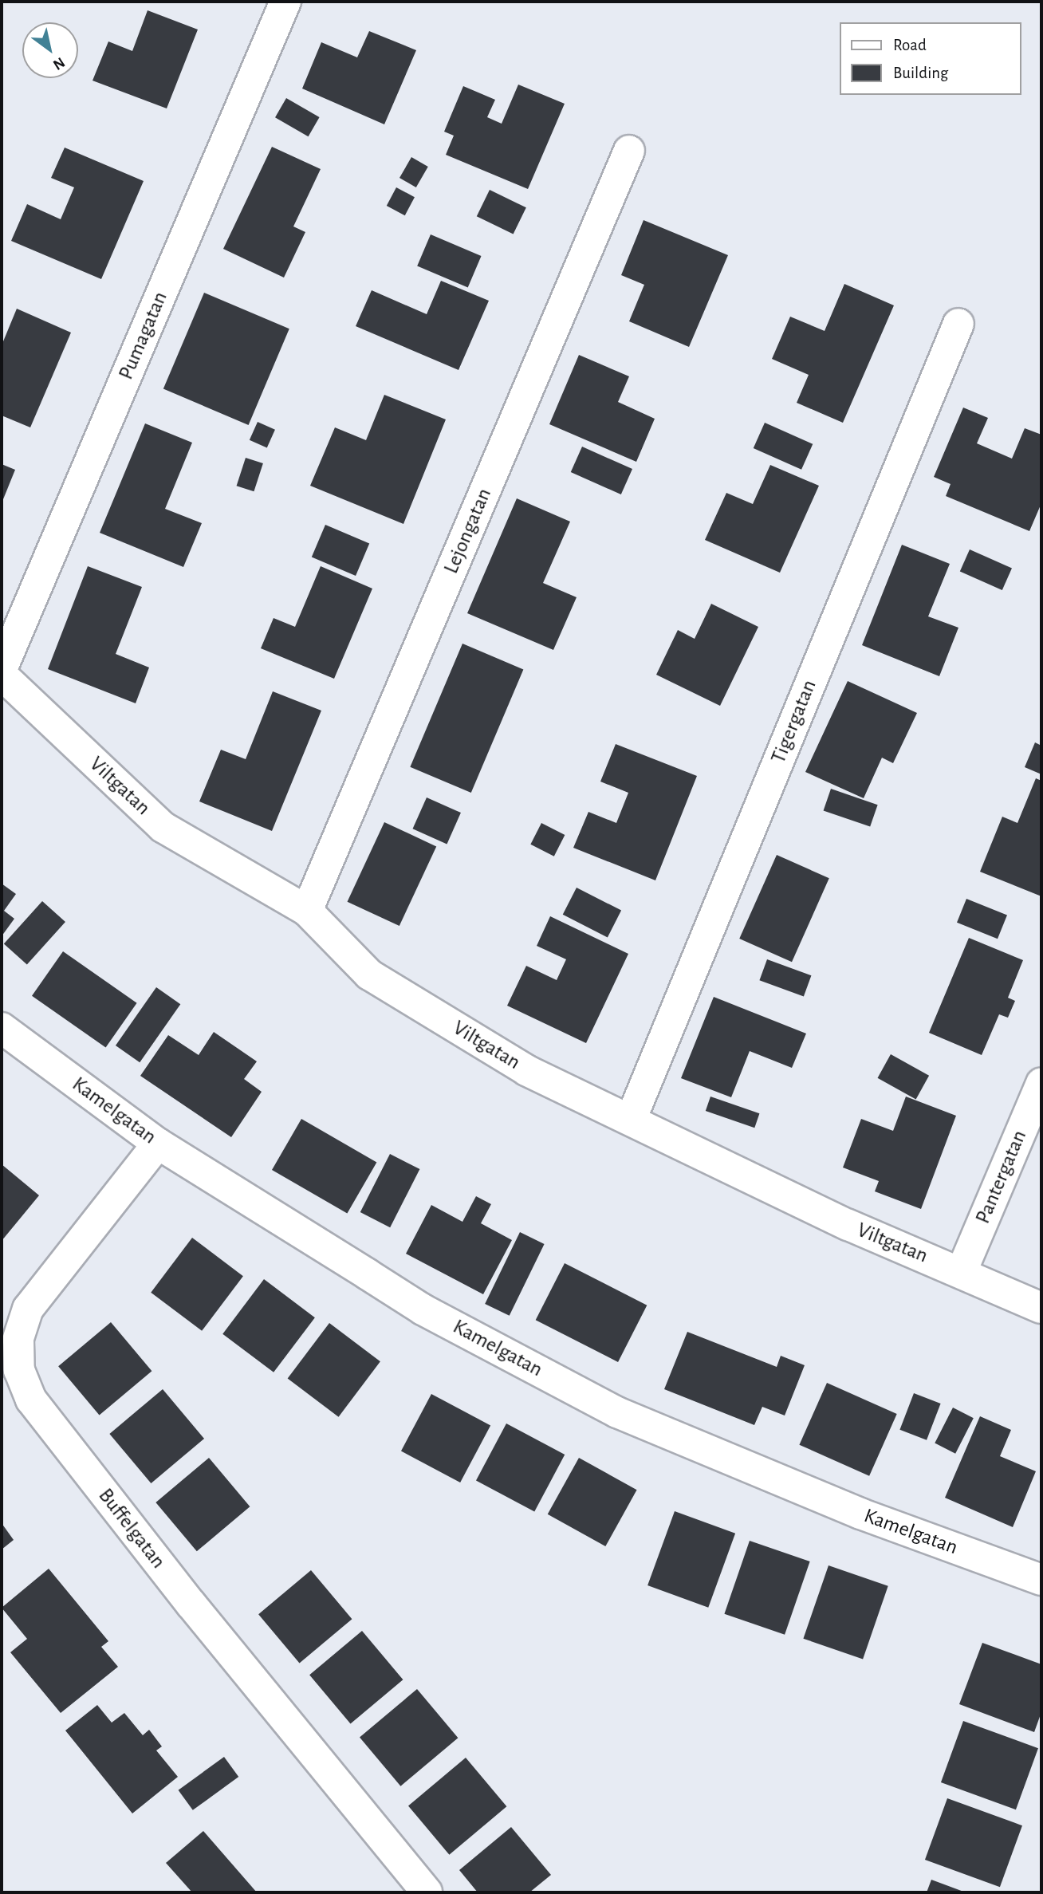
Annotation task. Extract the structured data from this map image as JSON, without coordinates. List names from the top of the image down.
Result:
{
  "streets": {
    "street": [
      "Pumagatan",
      "Lejongatan",
      "Tigergatan",
      "Viltgatan",
      "Kamelgatan",
      "Pantergatan",
      "Buffelgatan"
    ]
  },
  "crossings": [
    ["Lejongatan", "Viltgatan"],
    ["Tigergatan", "Viltgatan"],
    ["Viltgatan", "Pantergatan"],
    ["Kamelgatan", "Buffelgatan"]
  ],
  "legend": ["Road", "Building"],
  "north": "bottom right"
}
